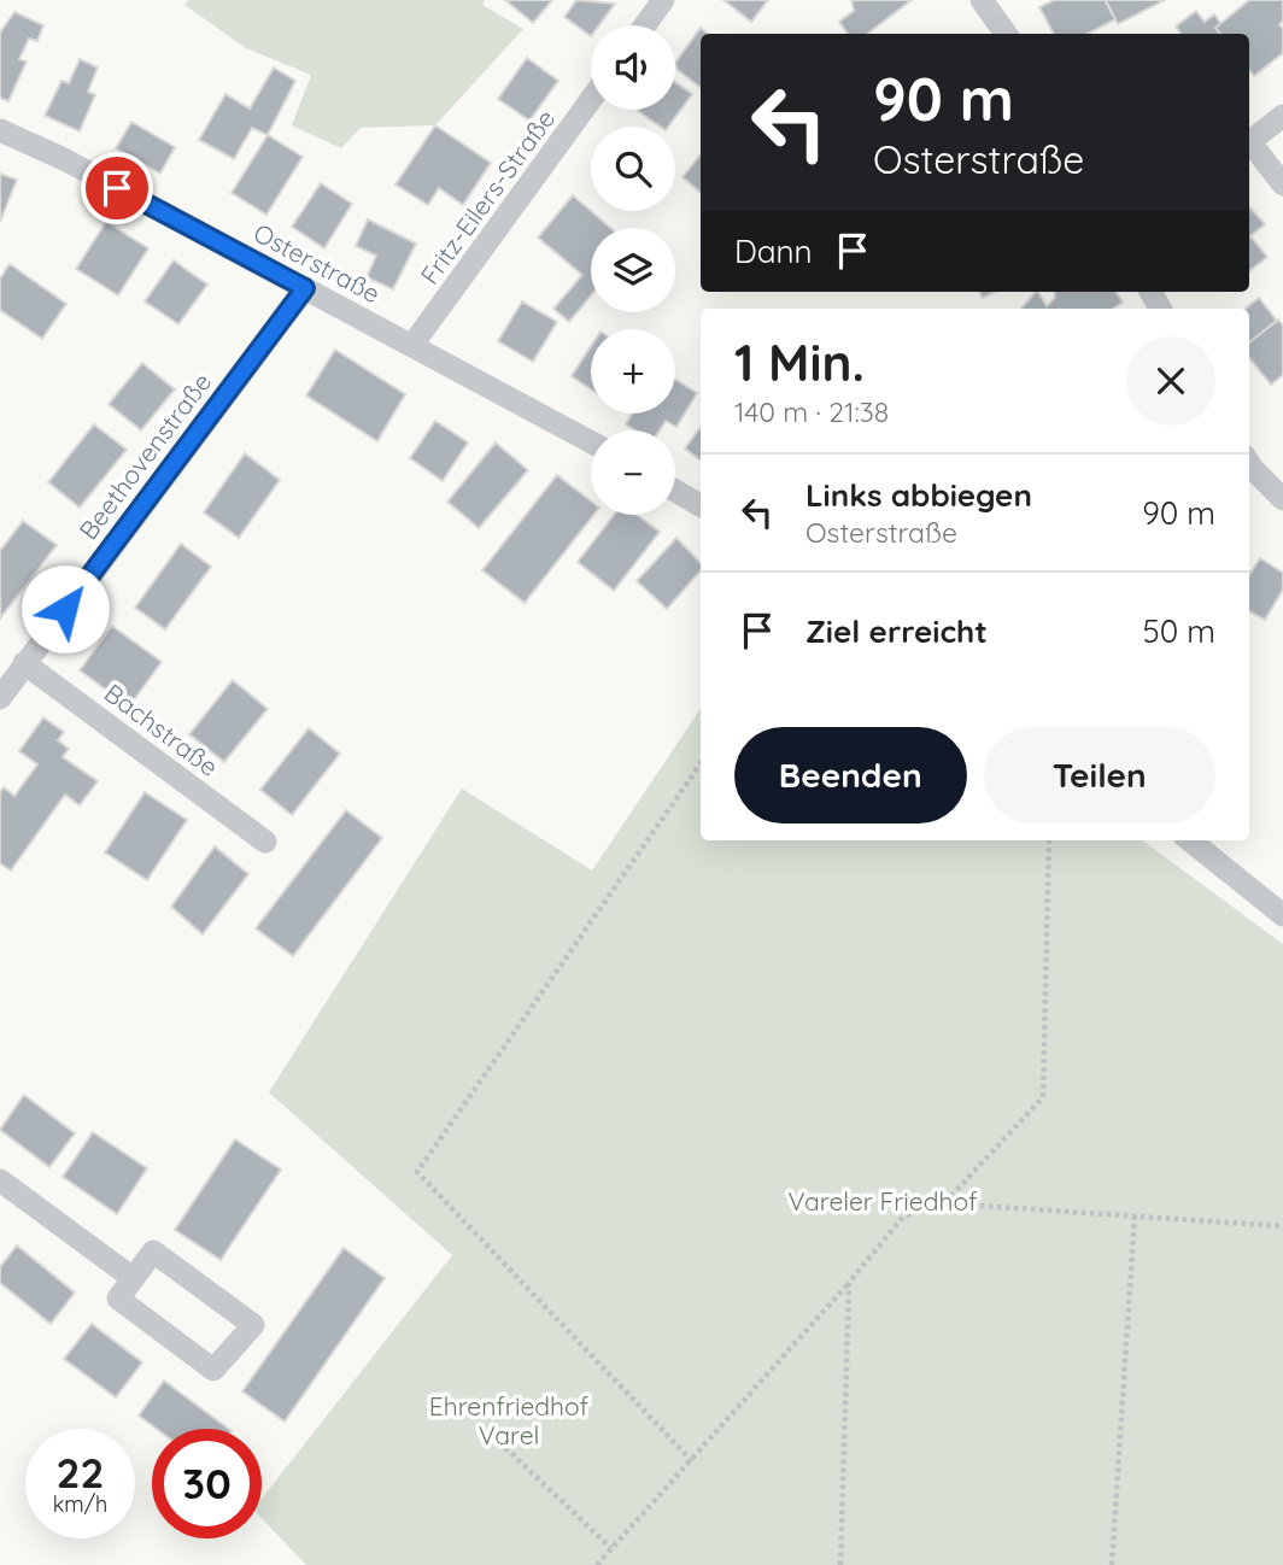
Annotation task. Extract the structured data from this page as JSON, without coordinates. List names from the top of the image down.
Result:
{
  "streets": {
    "street": [
      "Fritz-Eilers-Straße",
      "Osterstraße",
      "Beethovenstraße",
      "Bachstraße"
    ]
  },
  "crossings": [
    ["Fritz-Eilers-Straße", "Osterstraße"],
    ["Osterstraße", "Beethovenstraße"],
    ["Beethovenstraße", "Bachstraße"]
  ],
  "parks": ["Vareler Friedhof", "Ehrenfriedhof Varel"],
  "page": {
    "map_buttons": ["+", "−"],
    "turn": ["90 m", "Osterstraße"],
    "then": "Dann",
    "heading": ["1 Min.", "140 m · 21:38"],
    "list": [
      {
        "name": "Links abbiegen",
        "note": "Osterstraße",
        "value": "90 m"
      },
      {
        "name": "Ziel erreicht",
        "value": "50 m"
      }
    ],
    "buttons": ["Beenden", "Teilen"],
    "speed": "22 km/h",
    "limit": "30"
  }
}
